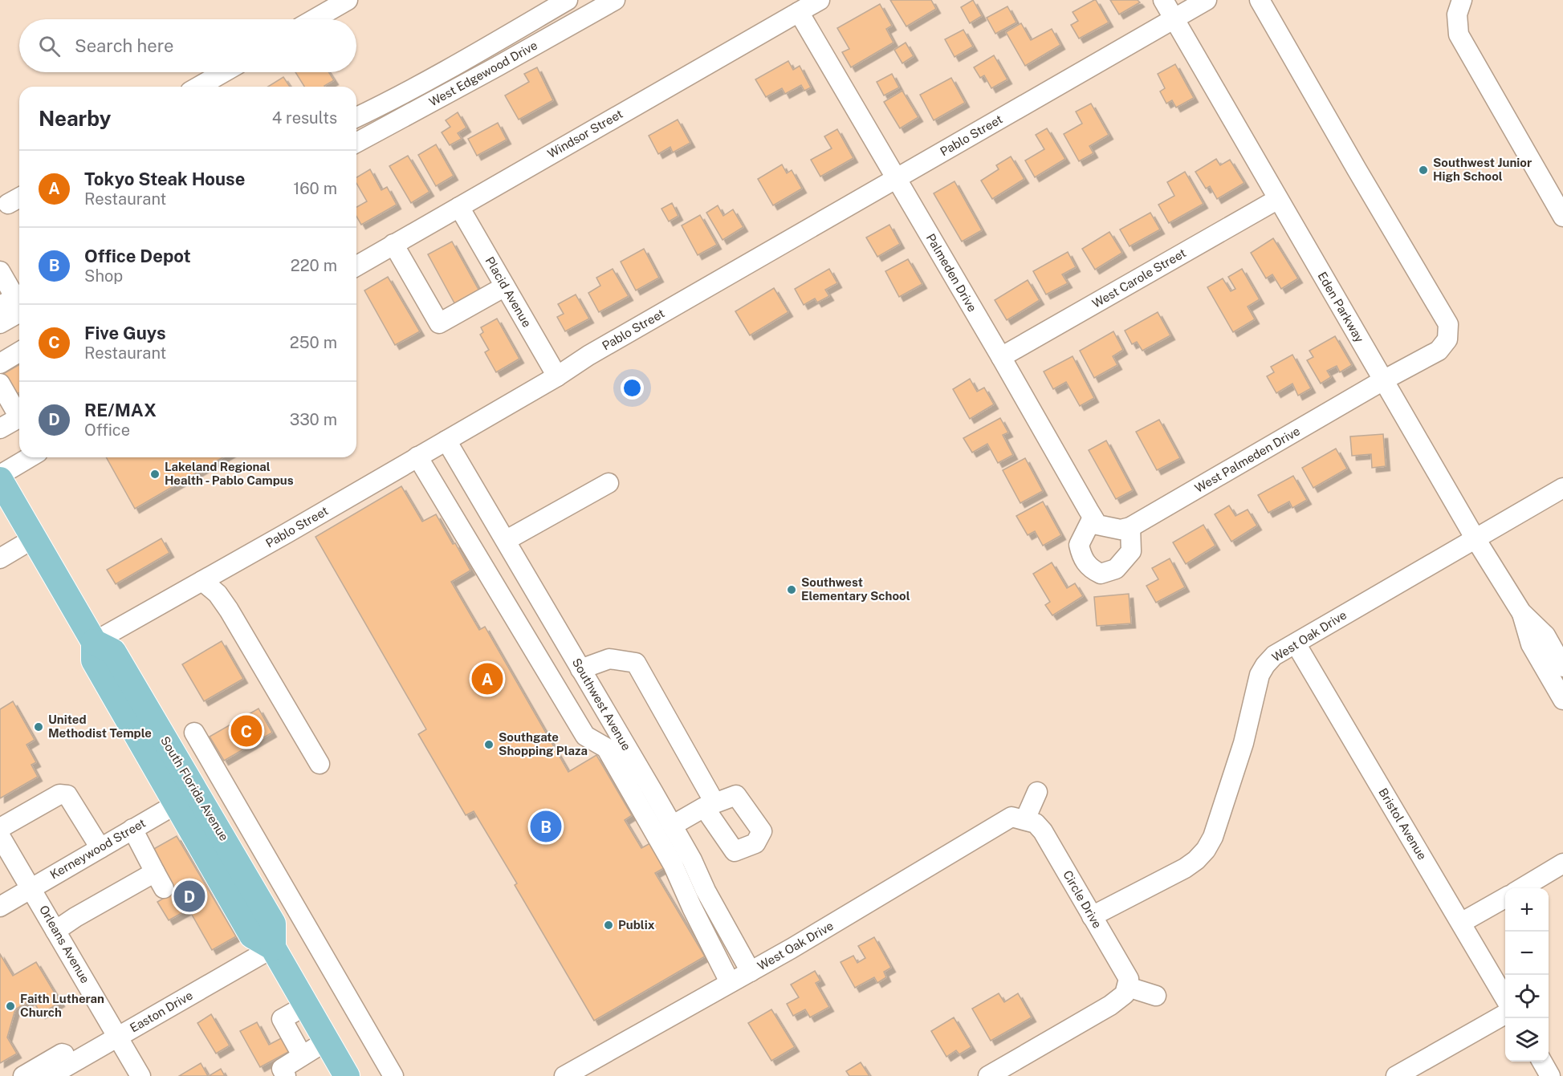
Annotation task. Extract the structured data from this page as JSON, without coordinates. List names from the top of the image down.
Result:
{
  "streets": {
    "main road": ["South Florida Avenue"],
    "street": [
      "West Edgewood Drive",
      "Windsor Street",
      "Pablo Street",
      "Palmeden Drive",
      "West Carole Street",
      "Placid Avenue",
      "Eden Parkway",
      "West Palmeden Drive",
      "West Oak Drive",
      "Southwest Avenue",
      "Bristol Avenue",
      "Kerneywood Street",
      "Circle Drive",
      "Orleans Avenue",
      "Easton Drive"
    ]
  },
  "crossings": [
    ["Windsor Street", "Palmeden Drive"],
    ["Windsor Street", "Placid Avenue"],
    ["Pablo Street", "Palmeden Drive"],
    ["Pablo Street", "Placid Avenue"],
    ["Pablo Street", "Eden Parkway"],
    ["Pablo Street", "Southwest Avenue"],
    ["Pablo Street", "South Florida Avenue"],
    ["Palmeden Drive", "West Carole Street"],
    ["Palmeden Drive", "West Palmeden Drive"],
    ["West Carole Street", "Eden Parkway"],
    ["Eden Parkway", "West Palmeden Drive"],
    ["Eden Parkway", "West Oak Drive"],
    ["West Oak Drive", "Southwest Avenue"],
    ["West Oak Drive", "Bristol Avenue"],
    ["West Oak Drive", "Circle Drive"],
    ["South Florida Avenue", "Kerneywood Street"],
    ["South Florida Avenue", "Easton Drive"],
    ["Kerneywood Street", "Orleans Avenue"],
    ["Orleans Avenue", "Easton Drive"]
  ],
  "places": [
    "Southwest Junior High School",
    "Lakeland Regional Health - Pablo Campus",
    "Southwest Elementary School",
    "United Methodist Temple",
    "Southgate Shopping Plaza",
    "Publix",
    "Faith Lutheran Church"
  ],
  "page": {
    "search": "Search here",
    "heading": ["Nearby", "4 results"],
    "list": [
      {
        "mark": "A",
        "name": "Tokyo Steak House",
        "note": "Restaurant",
        "value": "160 m"
      },
      {
        "mark": "B",
        "name": "Office Depot",
        "note": "Shop",
        "value": "220 m"
      },
      {
        "mark": "C",
        "name": "Five Guys",
        "note": "Restaurant",
        "value": "250 m"
      },
      {
        "mark": "D",
        "name": "RE/MAX",
        "note": "Office",
        "value": "330 m"
      }
    ],
    "pins": [
      "A",
      "C",
      "B",
      "D"
    ],
    "map_buttons": ["+", "−"]
  }
}
